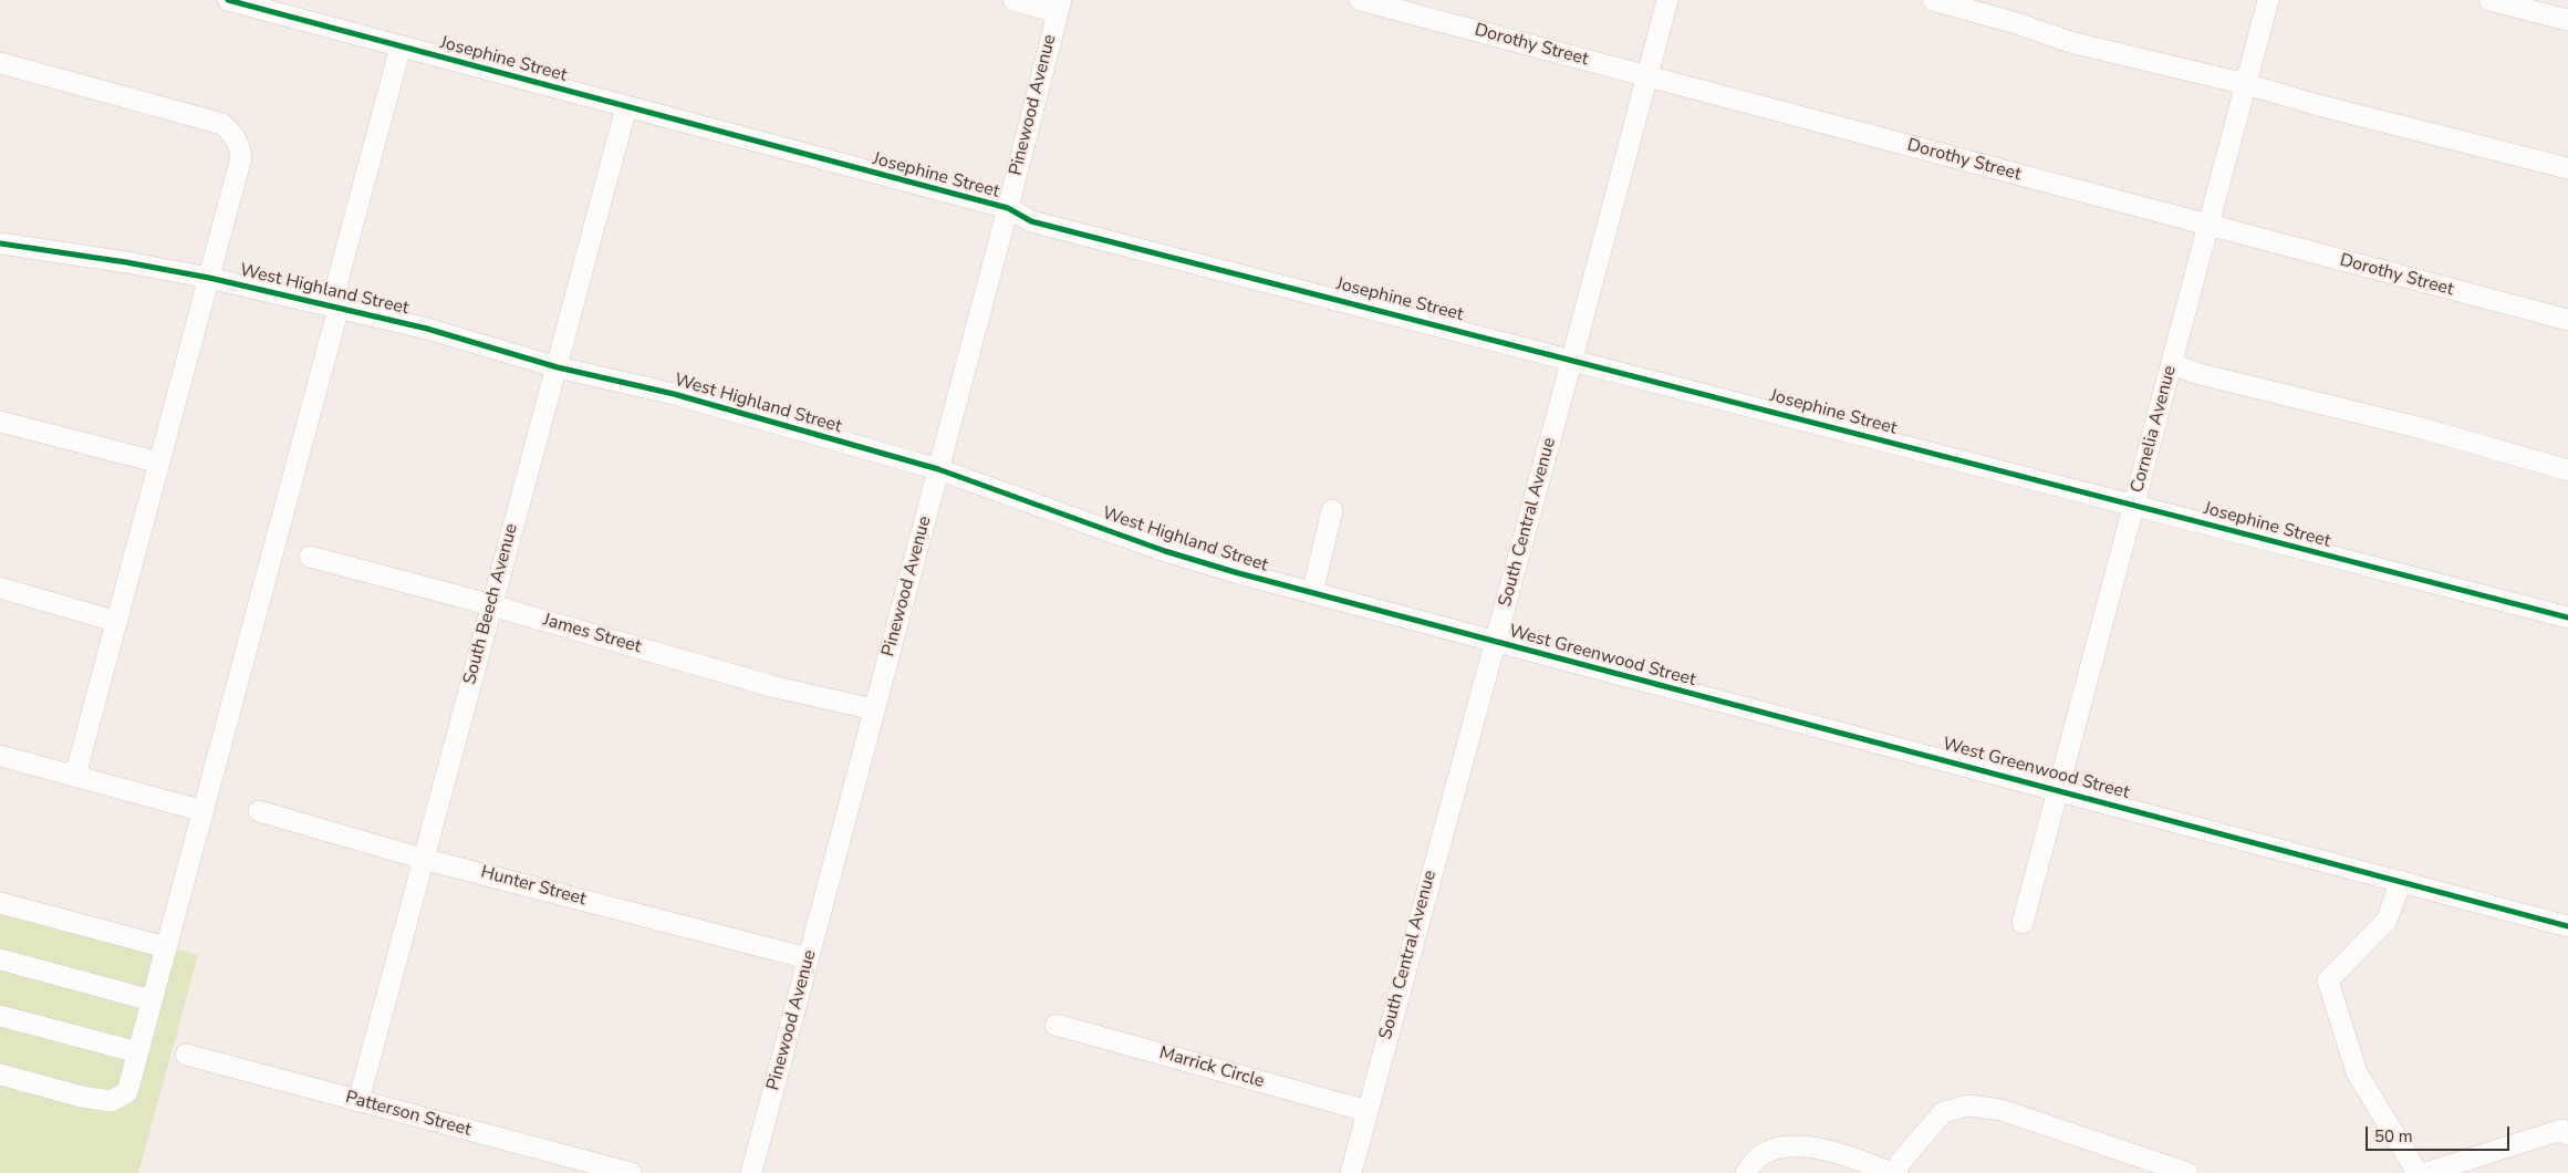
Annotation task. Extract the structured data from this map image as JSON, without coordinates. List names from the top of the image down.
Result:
{
  "streets": {
    "street": [
      "Dorothy Street",
      "Josephine Street",
      "Pinewood Avenue",
      "West Highland Street",
      "Cornelia Avenue",
      "South Central Avenue",
      "South Beech Avenue",
      "James Street",
      "West Greenwood Street",
      "Hunter Street",
      "Marrick Circle",
      "Patterson Street"
    ]
  },
  "crossings": [
    ["Dorothy Street", "Cornelia Avenue"],
    ["Dorothy Street", "South Central Avenue"],
    ["Josephine Street", "Pinewood Avenue"],
    ["Josephine Street", "Cornelia Avenue"],
    ["Josephine Street", "South Central Avenue"],
    ["Josephine Street", "South Beech Avenue"],
    ["Pinewood Avenue", "West Highland Street"],
    ["Pinewood Avenue", "James Street"],
    ["Pinewood Avenue", "Hunter Street"],
    ["West Highland Street", "South Central Avenue"],
    ["West Highland Street", "South Beech Avenue"],
    ["West Highland Street", "West Greenwood Street"],
    ["Cornelia Avenue", "West Greenwood Street"],
    ["South Central Avenue", "West Greenwood Street"],
    ["South Central Avenue", "Marrick Circle"],
    ["South Beech Avenue", "James Street"],
    ["South Beech Avenue", "Hunter Street"],
    ["South Beech Avenue", "Patterson Street"]
  ],
  "scale_bar": "50 m"
}
